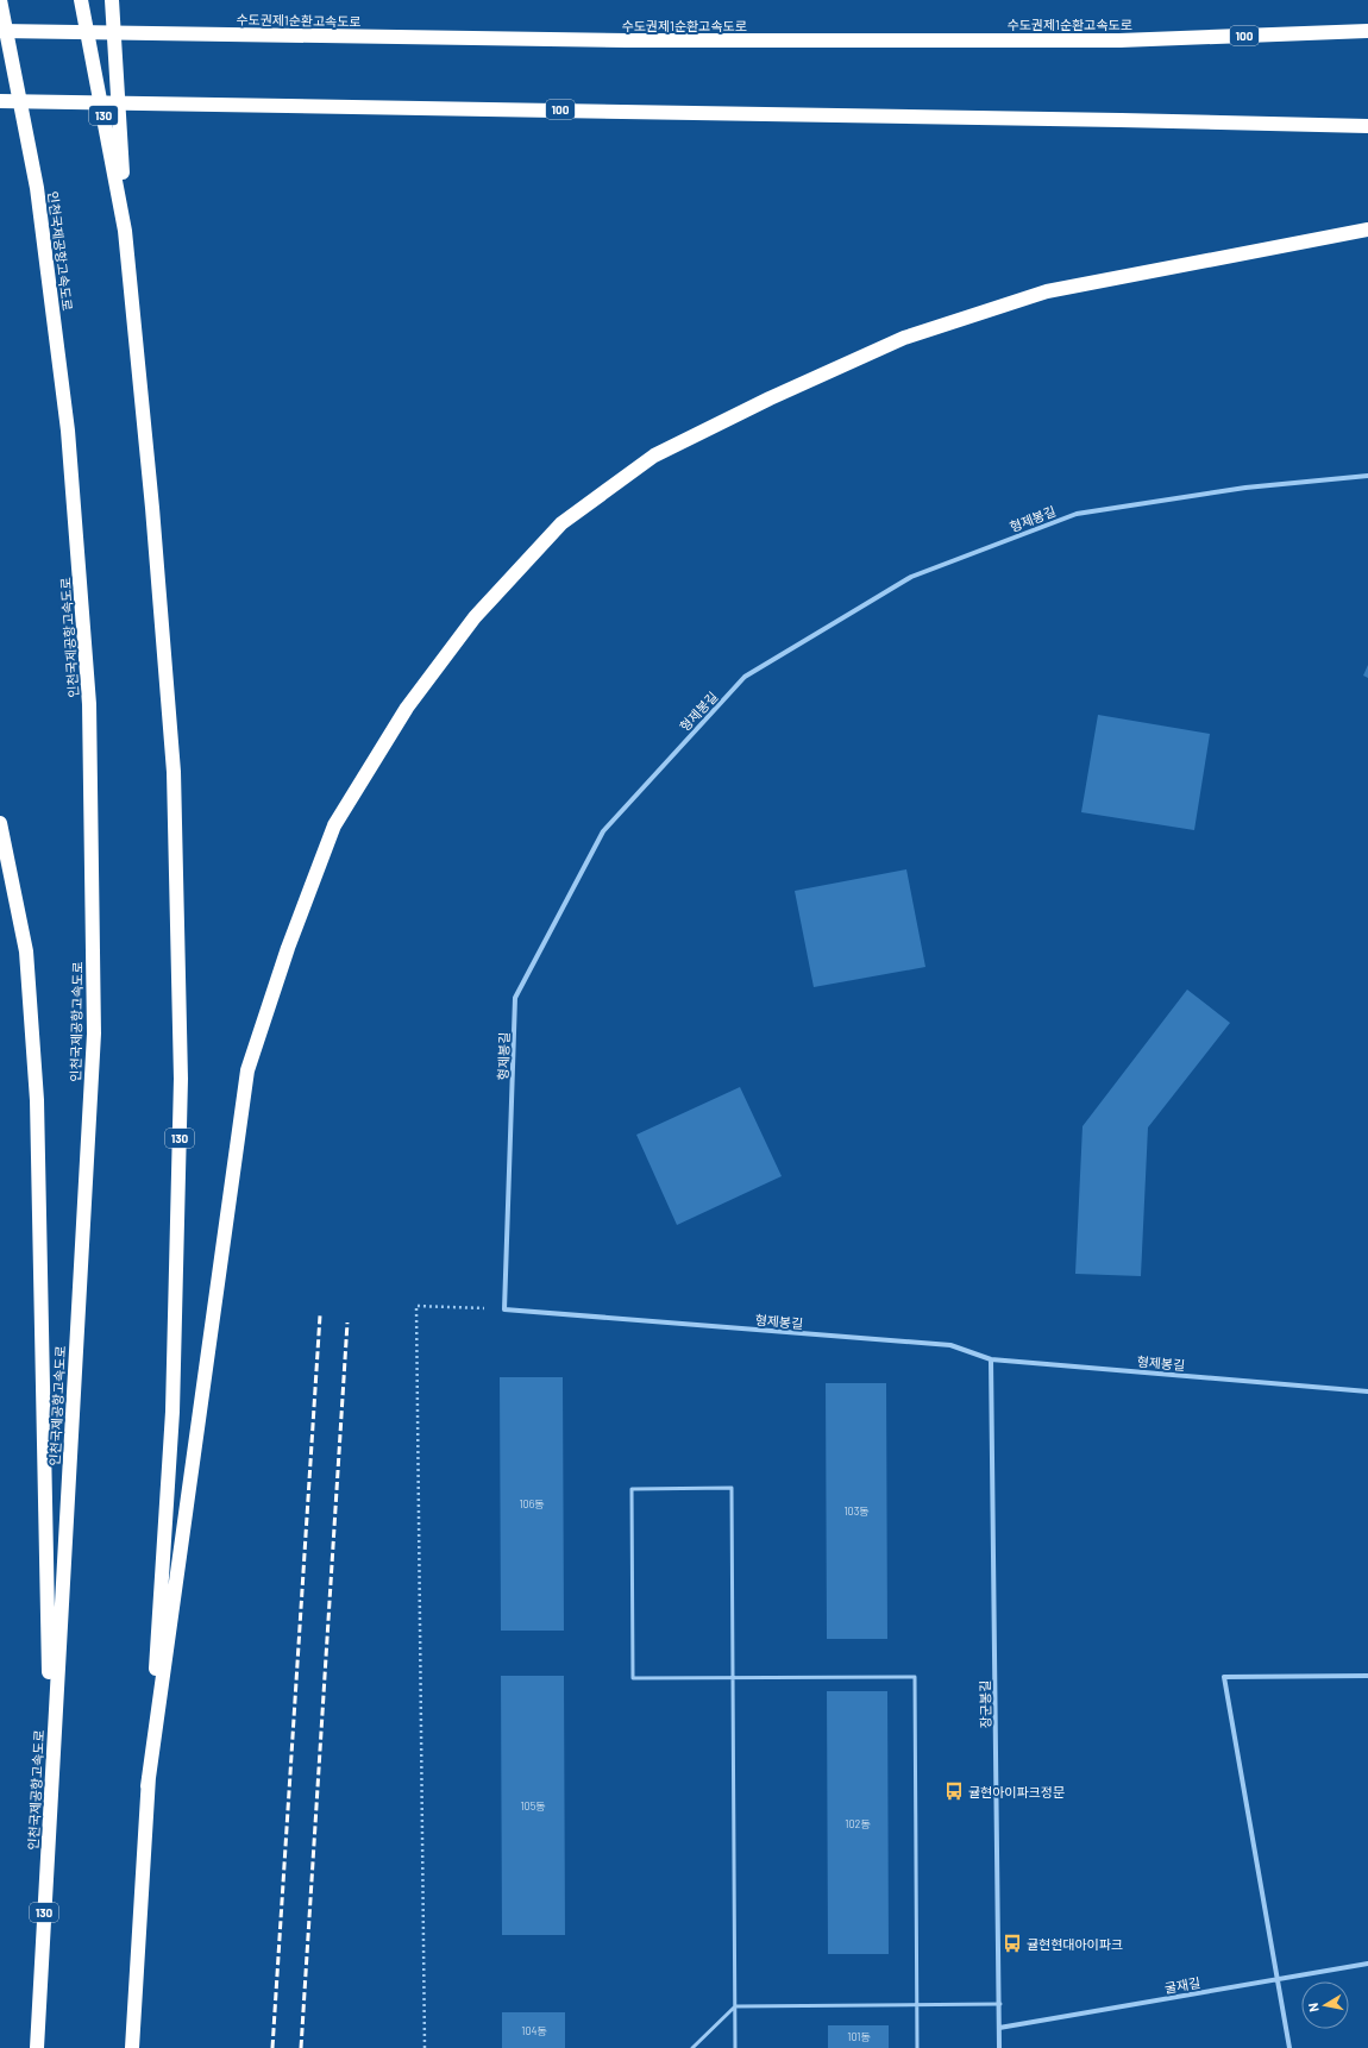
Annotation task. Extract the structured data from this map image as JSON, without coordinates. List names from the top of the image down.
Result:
{
  "streets": {
    "highway": [
      "수도권제1순환고속도로",
      "100",
      "130",
      "인천국제공항고속도로"
    ],
    "street": ["형제봉길", "장군봉길", "굴재길"]
  },
  "crossings": [
    ["형제봉길", "장군봉길"],
    ["장군봉길", "굴재길"]
  ],
  "places": {
    "bus stop": ["귤현아이파크정문", "귤현현대아이파크"]
  },
  "house_numbers": [
    "106동",
    "103동",
    "105동",
    "102동",
    "104동",
    "101동"
  ],
  "north": "left"
}
